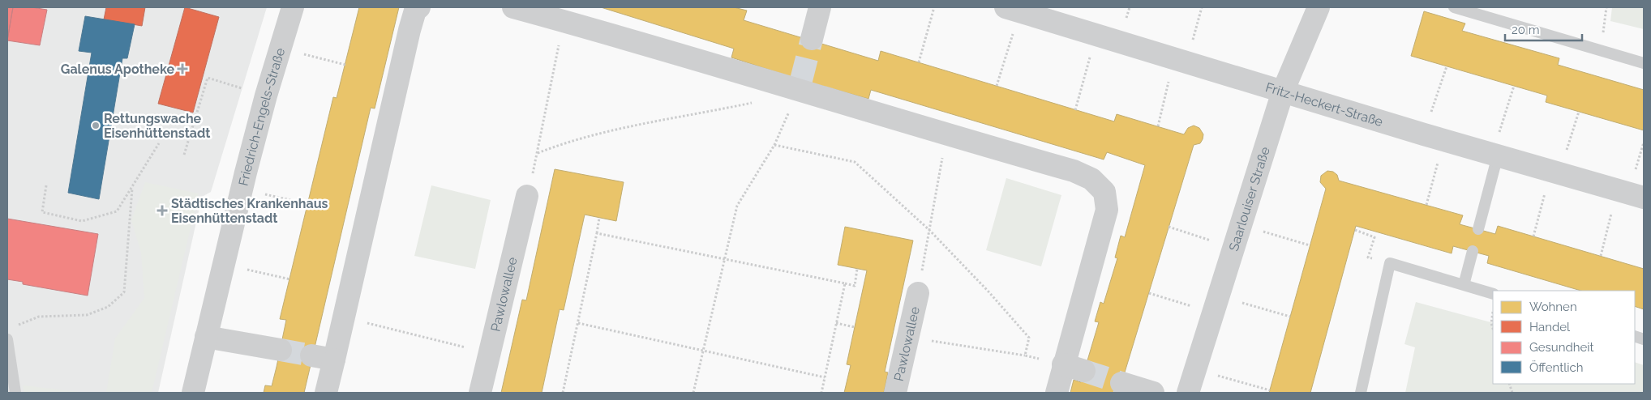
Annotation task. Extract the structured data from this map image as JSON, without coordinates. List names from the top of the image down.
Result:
{
  "streets": {
    "street": [
      "Fritz-Heckert-Straße",
      "Friedrich-Engels-Straße",
      "Saarlouiser Straße",
      "Pawlowallee"
    ]
  },
  "crossings": [
    ["Fritz-Heckert-Straße", "Saarlouiser Straße"]
  ],
  "places": {
    "health": ["Galenus Apotheke", "Städtisches Krankenhaus Eisenhüttenstadt"],
    "other": ["Rettungswache Eisenhüttenstadt"]
  },
  "legend": [
    "Wohnen",
    "Handel",
    "Gesundheit",
    "Öffentlich"
  ],
  "scale_bar": "20 m"
}
